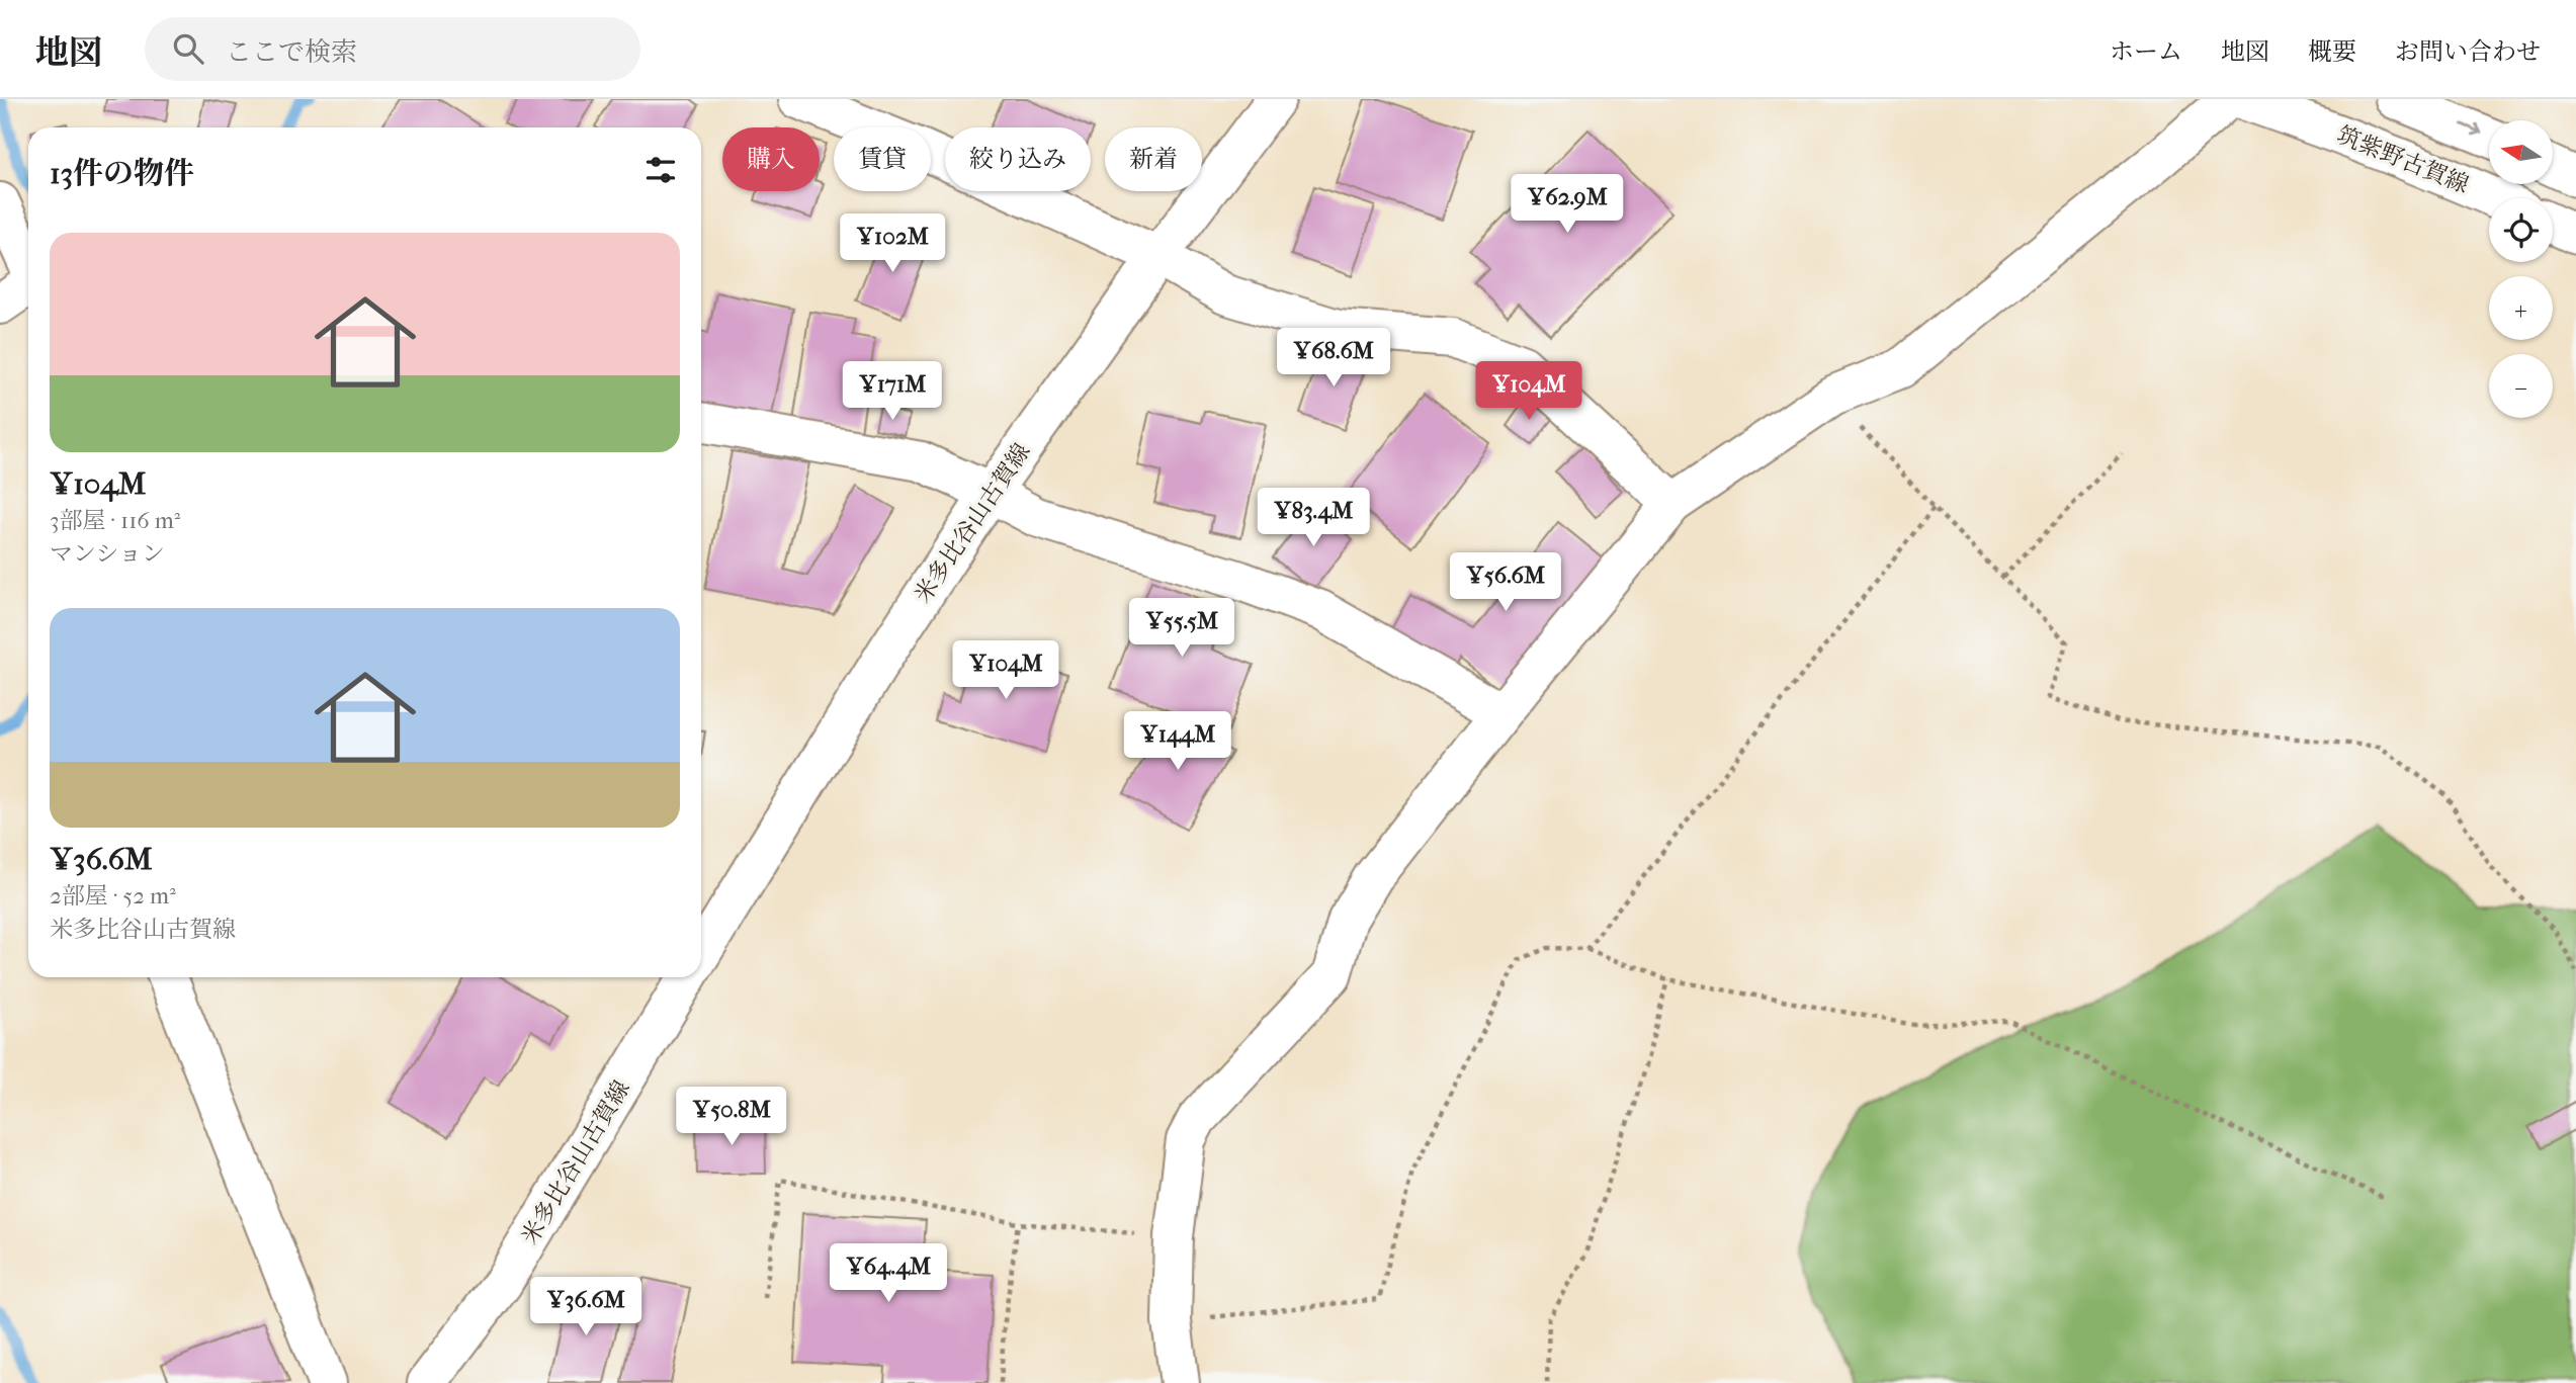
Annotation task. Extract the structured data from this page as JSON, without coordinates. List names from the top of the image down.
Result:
{
  "streets": {
    "street": ["筑紫野古賀線", "米多比谷山古賀線"]
  },
  "north": "left",
  "page": {
    "header": "地図",
    "search": "ここで検索",
    "nav": [
      "ホーム",
      "地図",
      "概要",
      "お問い合わせ"
    ],
    "map_buttons": ["+", "−"],
    "chip": [
      "購入",
      "賃貸",
      "絞り込み",
      "新着"
    ],
    "heading": "13件の物件",
    "price": [
      "¥62.9M",
      "¥102M",
      "¥68.6M",
      "¥171M",
      "¥104M",
      "¥83.4M",
      "¥56.6M",
      "¥55.5M",
      "¥104M",
      "¥144M",
      "¥50.8M",
      "¥64.4M",
      "¥36.6M"
    ],
    "list": [
      {
        "name": "¥104M",
        "note": "3部屋 · 116 m² · マンション"
      },
      {
        "name": "¥36.6M",
        "note": "2部屋 · 52 m² · 米多比谷山古賀線"
      }
    ]
  }
}
